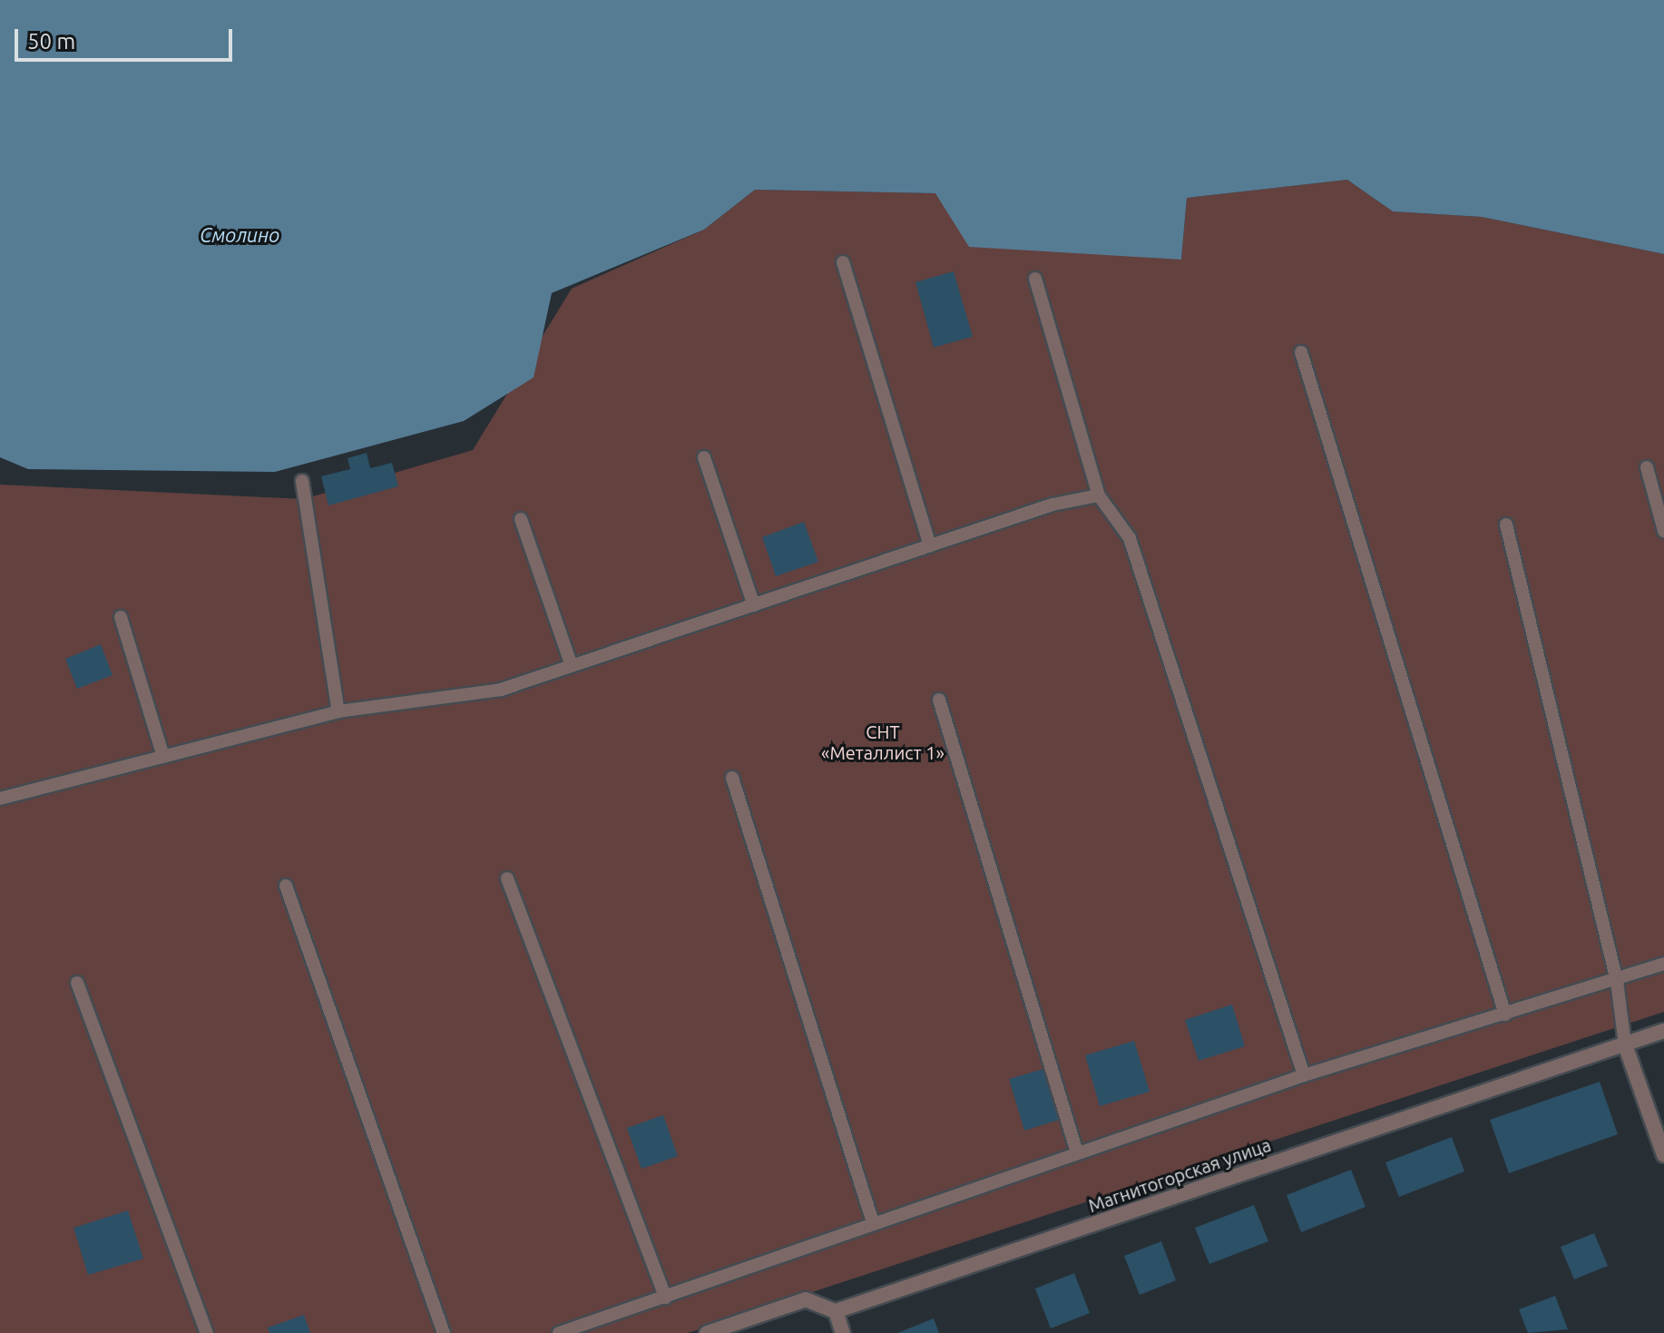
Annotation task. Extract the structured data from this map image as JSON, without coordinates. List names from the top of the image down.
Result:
{
  "streets": {
    "street": ["Магнитогорская улица"]
  },
  "water": ["Смолино"],
  "parks": ["СНТ «Металлист 1»"],
  "scale_bar": "50 m"
}
